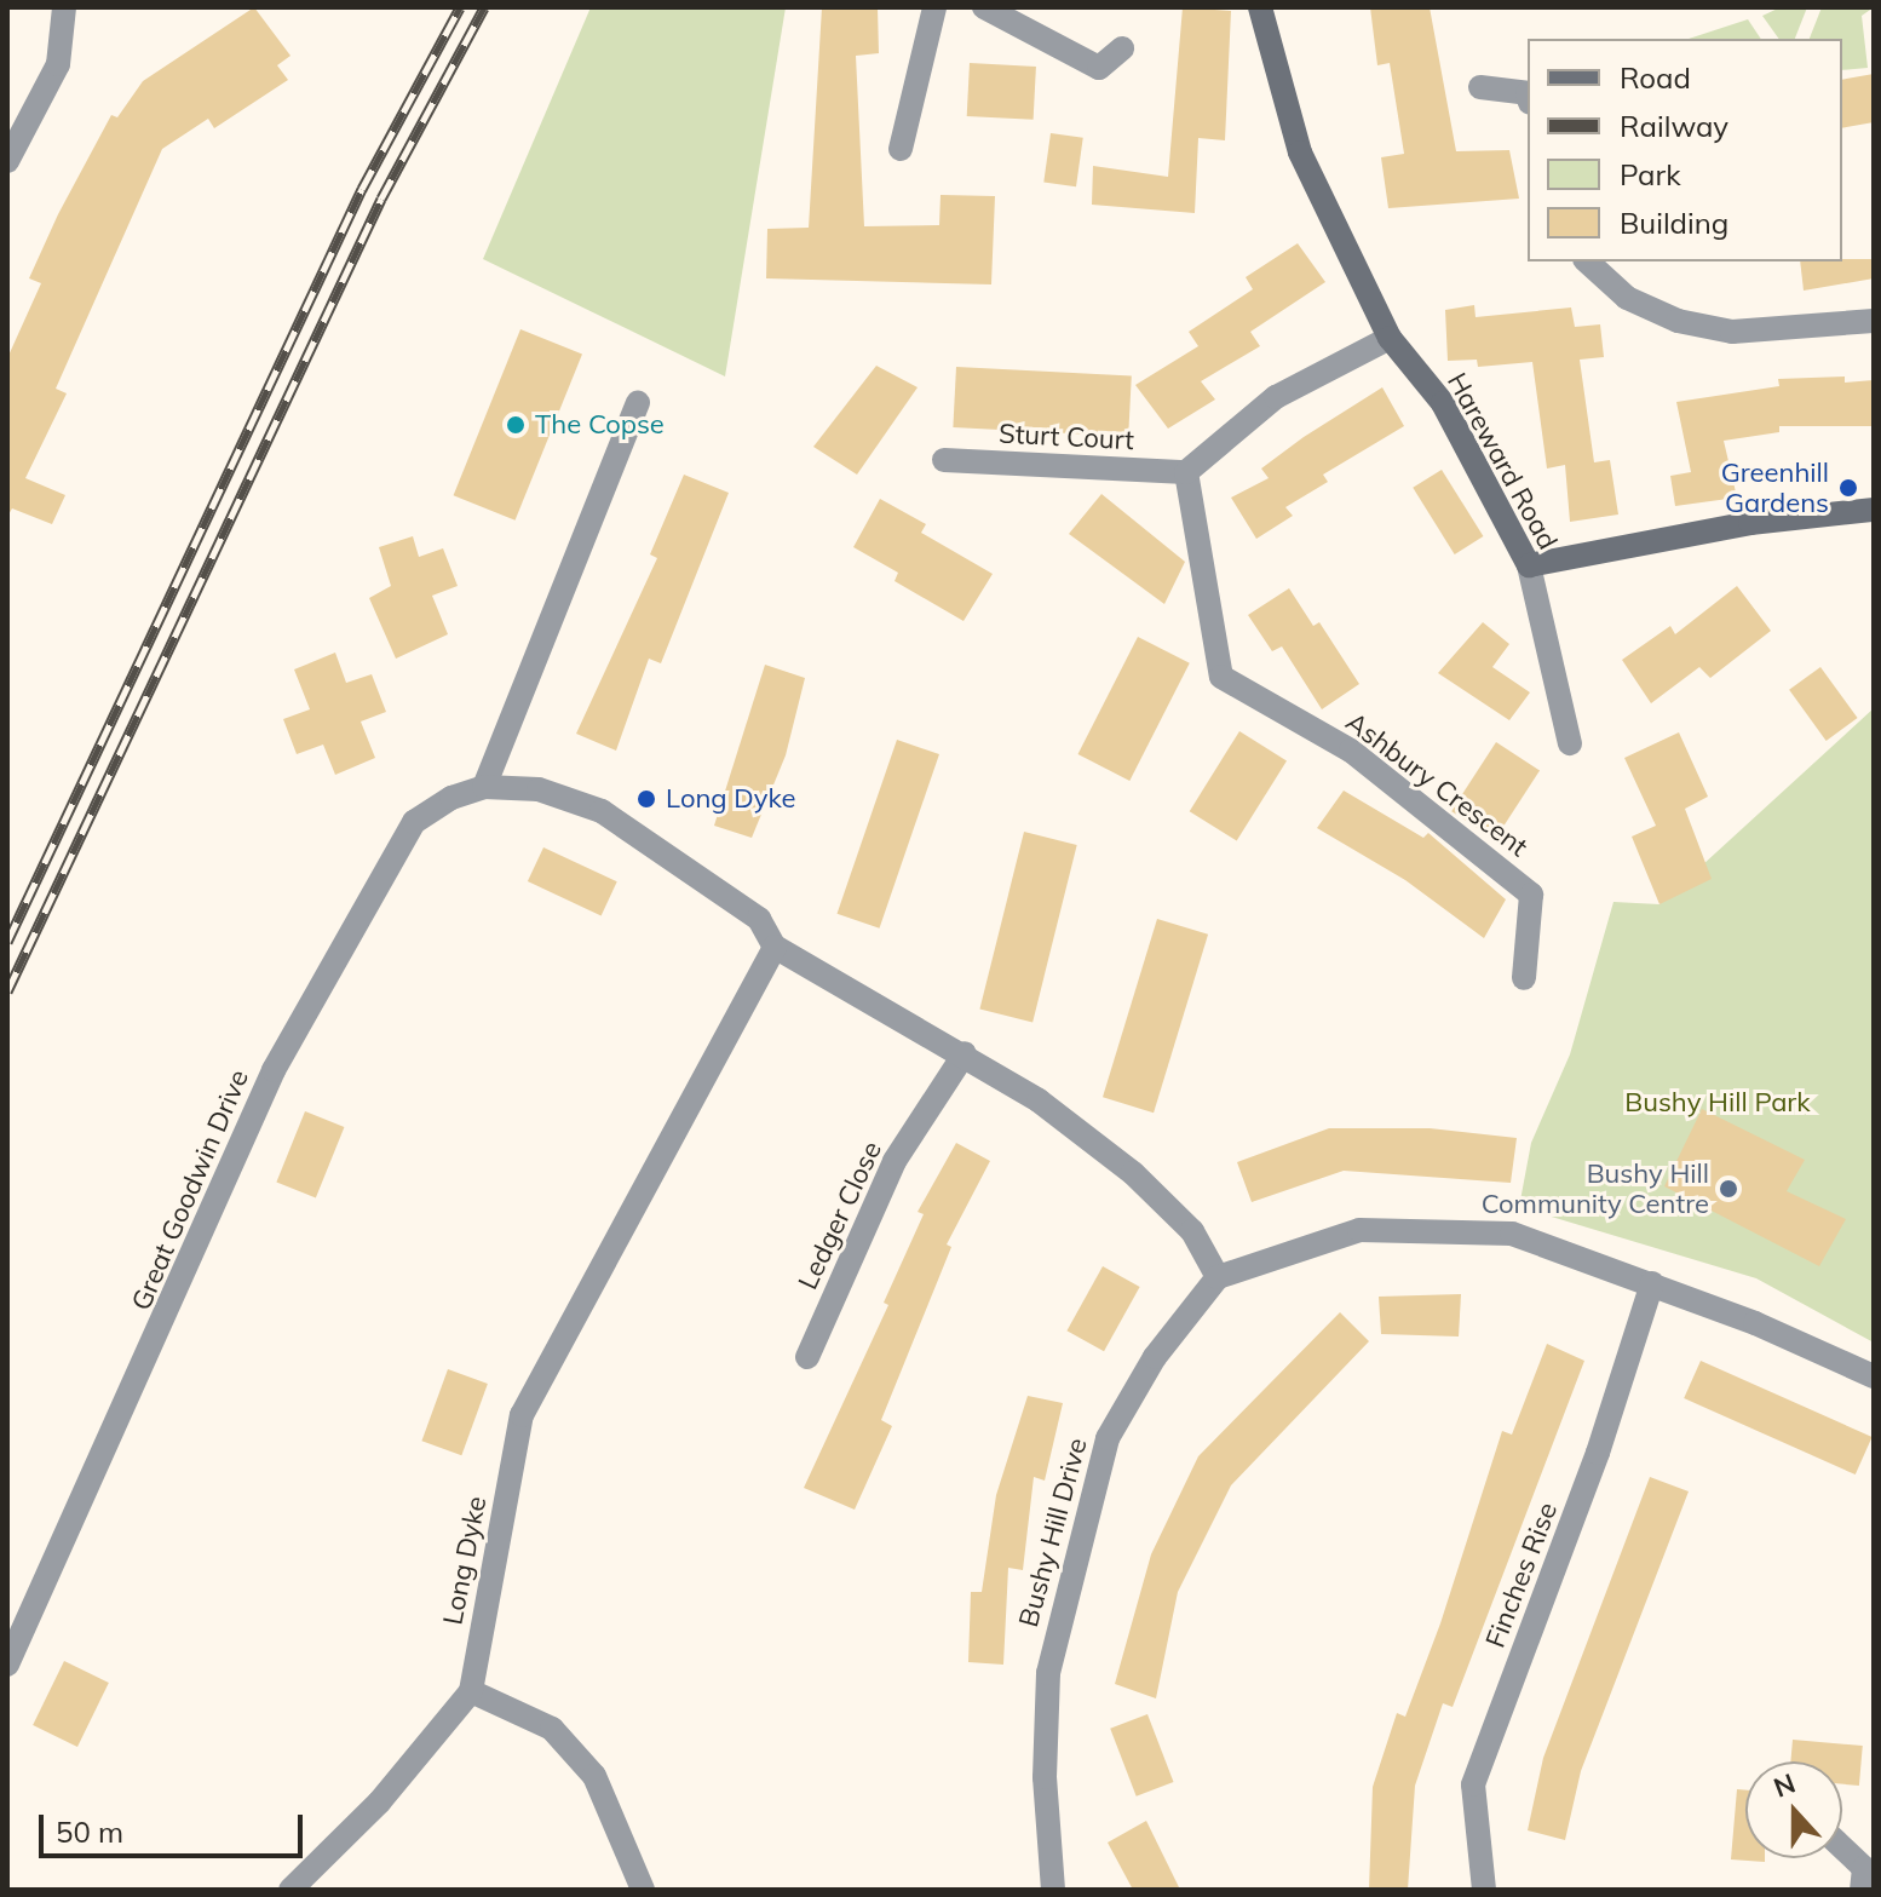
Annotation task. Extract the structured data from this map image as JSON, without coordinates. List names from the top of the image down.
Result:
{
  "streets": {
    "street": [
      "Sturt Court",
      "Hareward Road",
      "Ashbury Crescent",
      "Great Goodwin Drive",
      "Ledger Close",
      "Bushy Hill Drive",
      "Long Dyke",
      "Finches Rise"
    ]
  },
  "crossings": [
    ["Sturt Court", "Ashbury Crescent"],
    ["Great Goodwin Drive", "Ledger Close"],
    ["Great Goodwin Drive", "Bushy Hill Drive"],
    ["Great Goodwin Drive", "Long Dyke"]
  ],
  "parks": ["Bushy Hill Park"],
  "places": [
    "The Copse",
    "Greenhill Gardens",
    "Long Dyke",
    "Bushy Hill Community Centre"
  ],
  "legend": [
    "Road",
    "Railway",
    "Park",
    "Building"
  ],
  "scale_bar": "50 m",
  "north": "top"
}
